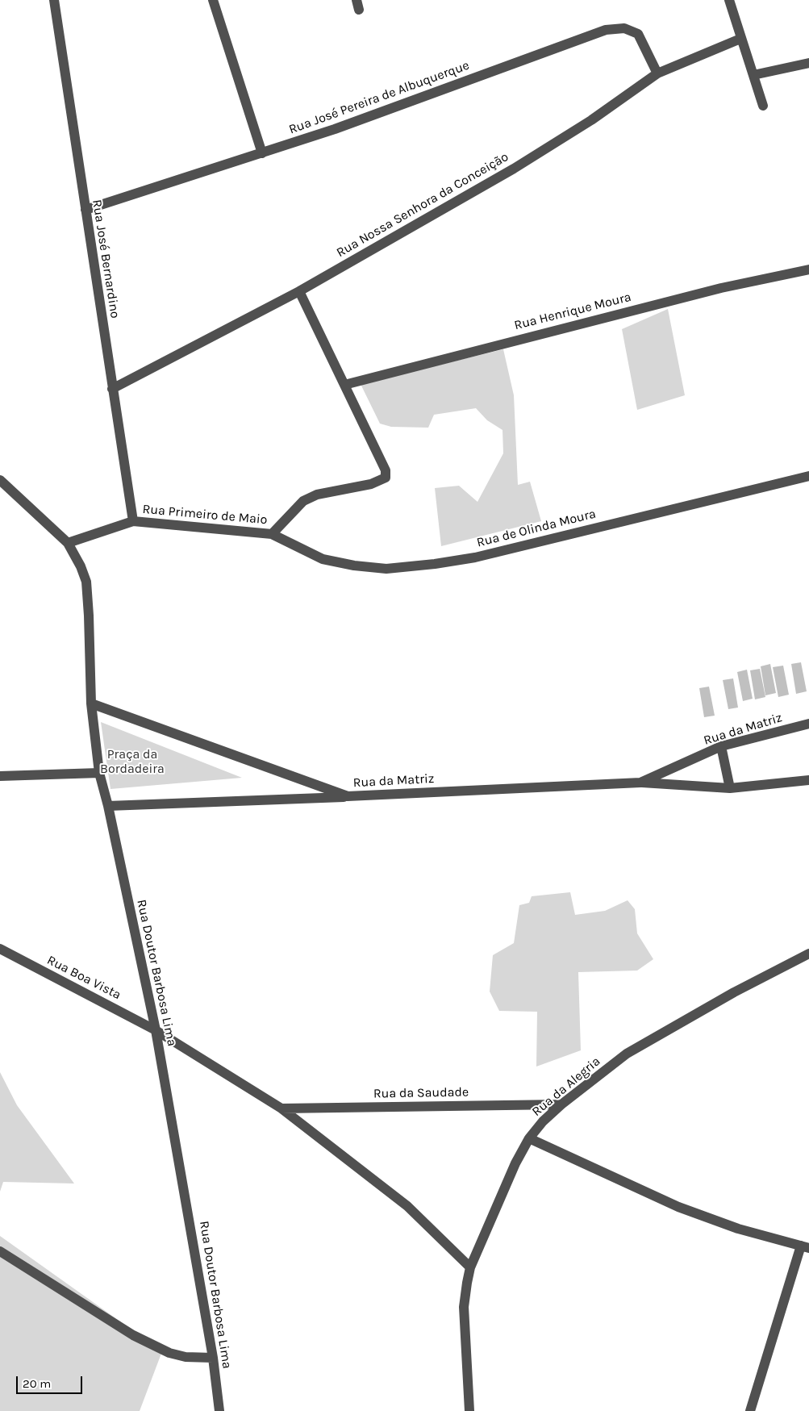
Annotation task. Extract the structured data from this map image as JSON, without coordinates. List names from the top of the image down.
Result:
{
  "streets": {
    "street": [
      "Rua José Pereira de Albuquerque",
      "Rua Nossa Senhora da Conceição",
      "Rua José Bernardino",
      "Rua Henrique Moura",
      "Rua Primeiro de Maio",
      "Rua de Olinda Moura",
      "Rua da Matriz",
      "Rua Doutor Barbosa Lima",
      "Rua Boa Vista",
      "Rua da Alegria",
      "Rua da Saudade"
    ]
  },
  "crossings": [
    ["Rua José Pereira de Albuquerque", "Rua Nossa Senhora da Conceição"],
    ["Rua José Pereira de Albuquerque", "Rua José Bernardino"],
    ["Rua Nossa Senhora da Conceição", "Rua José Bernardino"],
    ["Rua José Bernardino", "Rua Primeiro de Maio"],
    ["Rua Henrique Moura", "Rua Primeiro de Maio"],
    ["Rua Primeiro de Maio", "Rua de Olinda Moura"],
    ["Rua Primeiro de Maio", "Rua Doutor Barbosa Lima"],
    ["Rua da Matriz", "Rua Doutor Barbosa Lima"],
    ["Rua Doutor Barbosa Lima", "Rua Boa Vista"],
    ["Rua da Alegria", "Rua da Saudade"]
  ],
  "parks": ["Praça da Bordadeira"],
  "scale_bar": "20 m"
}
